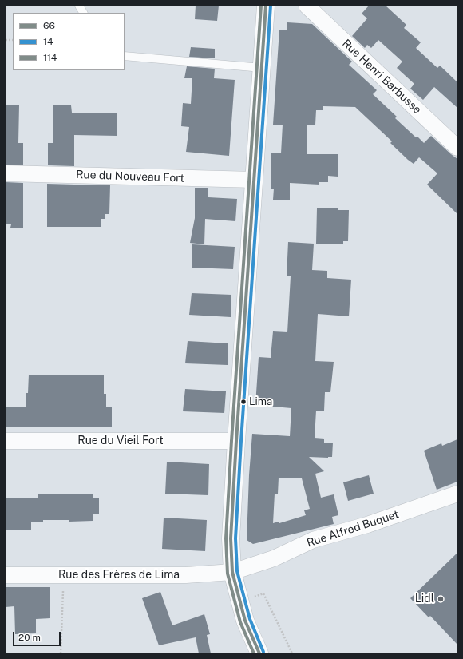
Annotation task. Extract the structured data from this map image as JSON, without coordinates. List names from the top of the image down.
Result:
{
  "streets": {
    "street": [
      "Rue Henri Barbusse",
      "Rue du Nouveau Fort",
      "Rue du Vieil Fort",
      "Rue Alfred Buquet",
      "Rue des Frères de Lima"
    ]
  },
  "crossings": [
    ["Rue Alfred Buquet", "Rue des Frères de Lima"]
  ],
  "places": ["Lima", "Lidl"],
  "lines": ["transit line 66", "transit line 14", "transit line 114"],
  "legend": ["66", "14", "114"],
  "scale_bar": "20 m"
}
